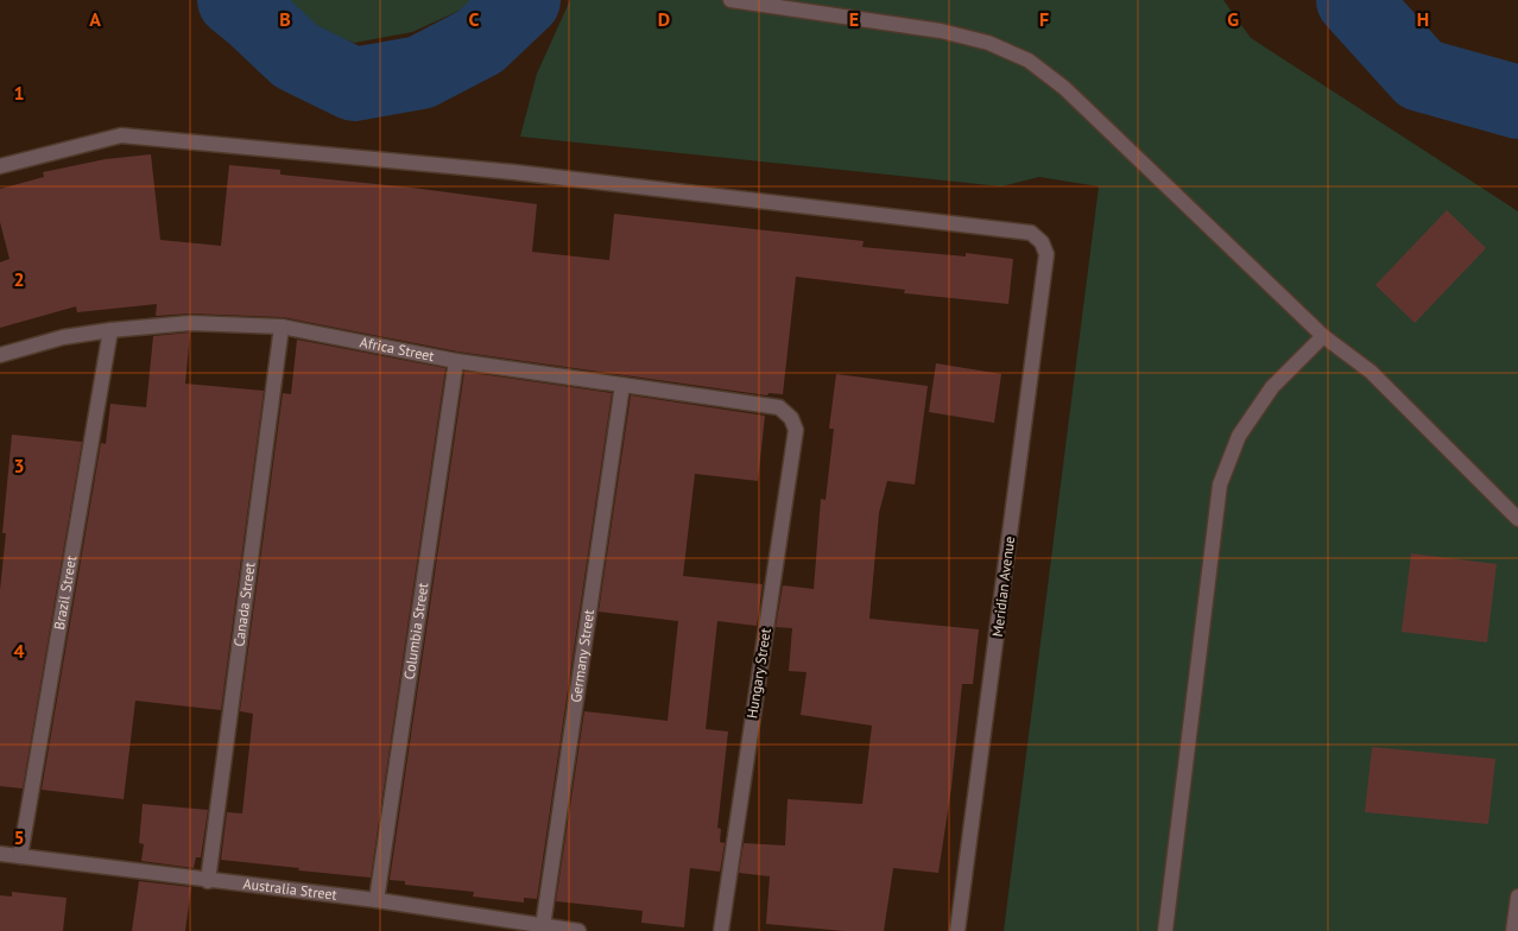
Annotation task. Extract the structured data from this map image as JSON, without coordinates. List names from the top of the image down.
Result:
{
  "streets": {
    "street": [
      "Africa Street",
      "Meridian Avenue",
      "Brazil Street",
      "Canada Street",
      "Columbia Street",
      "Germany Street",
      "Hungary Street",
      "Australia Street"
    ]
  },
  "crossings": [
    ["Africa Street", "Brazil Street"],
    ["Africa Street", "Canada Street"],
    ["Africa Street", "Columbia Street"],
    ["Africa Street", "Germany Street"],
    ["Africa Street", "Hungary Street"],
    ["Brazil Street", "Australia Street"],
    ["Canada Street", "Australia Street"],
    ["Columbia Street", "Australia Street"],
    ["Germany Street", "Australia Street"]
  ],
  "grid": {
    "columns": [
      "A",
      "B",
      "C",
      "D",
      "E",
      "F",
      "G",
      "H"
    ],
    "rows": [
      "1",
      "2",
      "3",
      "4",
      "5"
    ]
  }
}
